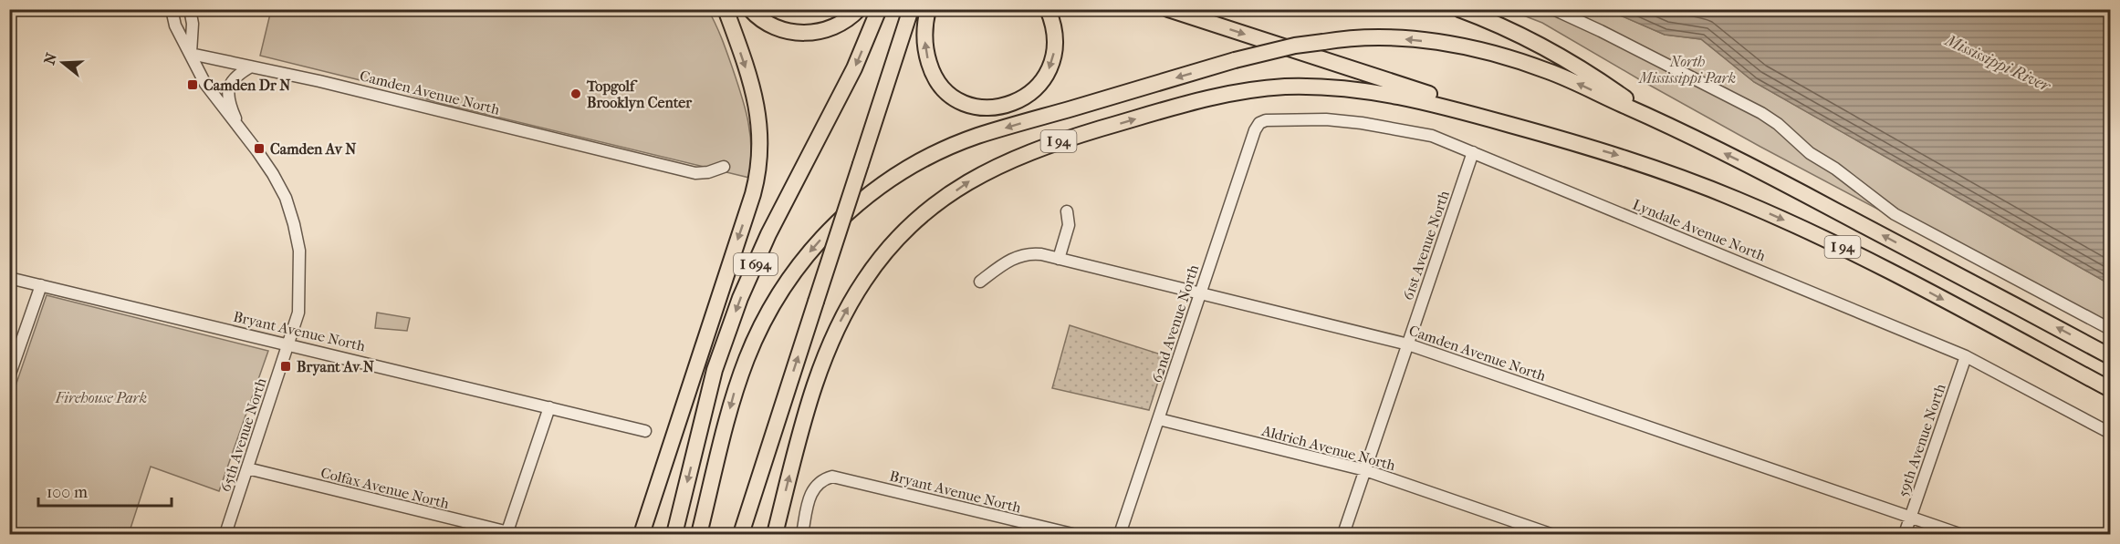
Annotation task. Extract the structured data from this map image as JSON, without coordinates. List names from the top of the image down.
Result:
{
  "streets": {
    "highway": ["I 94", "I 694"],
    "street": [
      "Camden Avenue North",
      "Lyndale Avenue North",
      "61st Avenue North",
      "62nd Avenue North",
      "Bryant Avenue North",
      "65th Avenue North",
      "59th Avenue North",
      "Aldrich Avenue North",
      "Colfax Avenue North"
    ]
  },
  "crossings": [
    ["Camden Avenue North", "61st Avenue North"],
    ["Camden Avenue North", "62nd Avenue North"],
    ["Camden Avenue North", "65th Avenue North"],
    ["Camden Avenue North", "59th Avenue North"],
    ["Lyndale Avenue North", "61st Avenue North"],
    ["Lyndale Avenue North", "62nd Avenue North"],
    ["Lyndale Avenue North", "59th Avenue North"],
    ["61st Avenue North", "Aldrich Avenue North"],
    ["62nd Avenue North", "Aldrich Avenue North"],
    ["Bryant Avenue North", "65th Avenue North"],
    ["65th Avenue North", "Colfax Avenue North"]
  ],
  "water": ["Mississippi River"],
  "parks": ["North Mississippi Park", "Firehouse Park"],
  "places": {
    "transit": ["Camden Dr N", "Camden Av N", "Bryant Av N"],
    "other": ["Topgolf Brooklyn Center"]
  },
  "scale_bar": "100 m",
  "north": "left"
}
